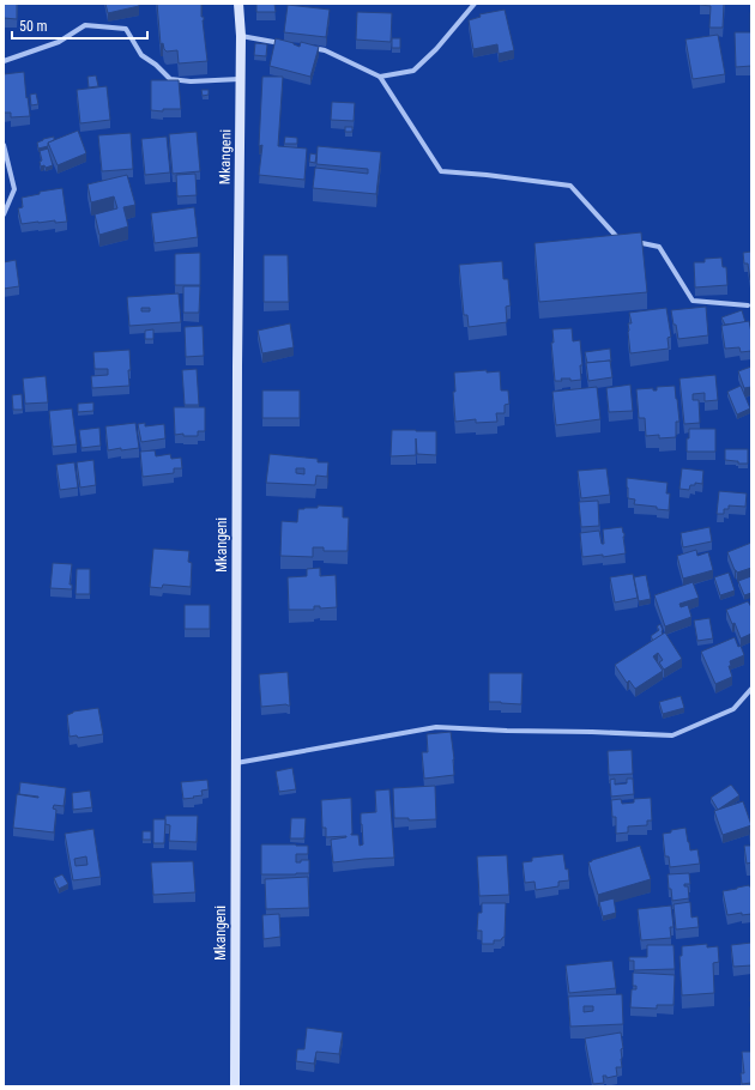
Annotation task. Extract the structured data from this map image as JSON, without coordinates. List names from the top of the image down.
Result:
{
  "streets": {
    "street": ["Mkangeni"]
  },
  "scale_bar": "50 m"
}
